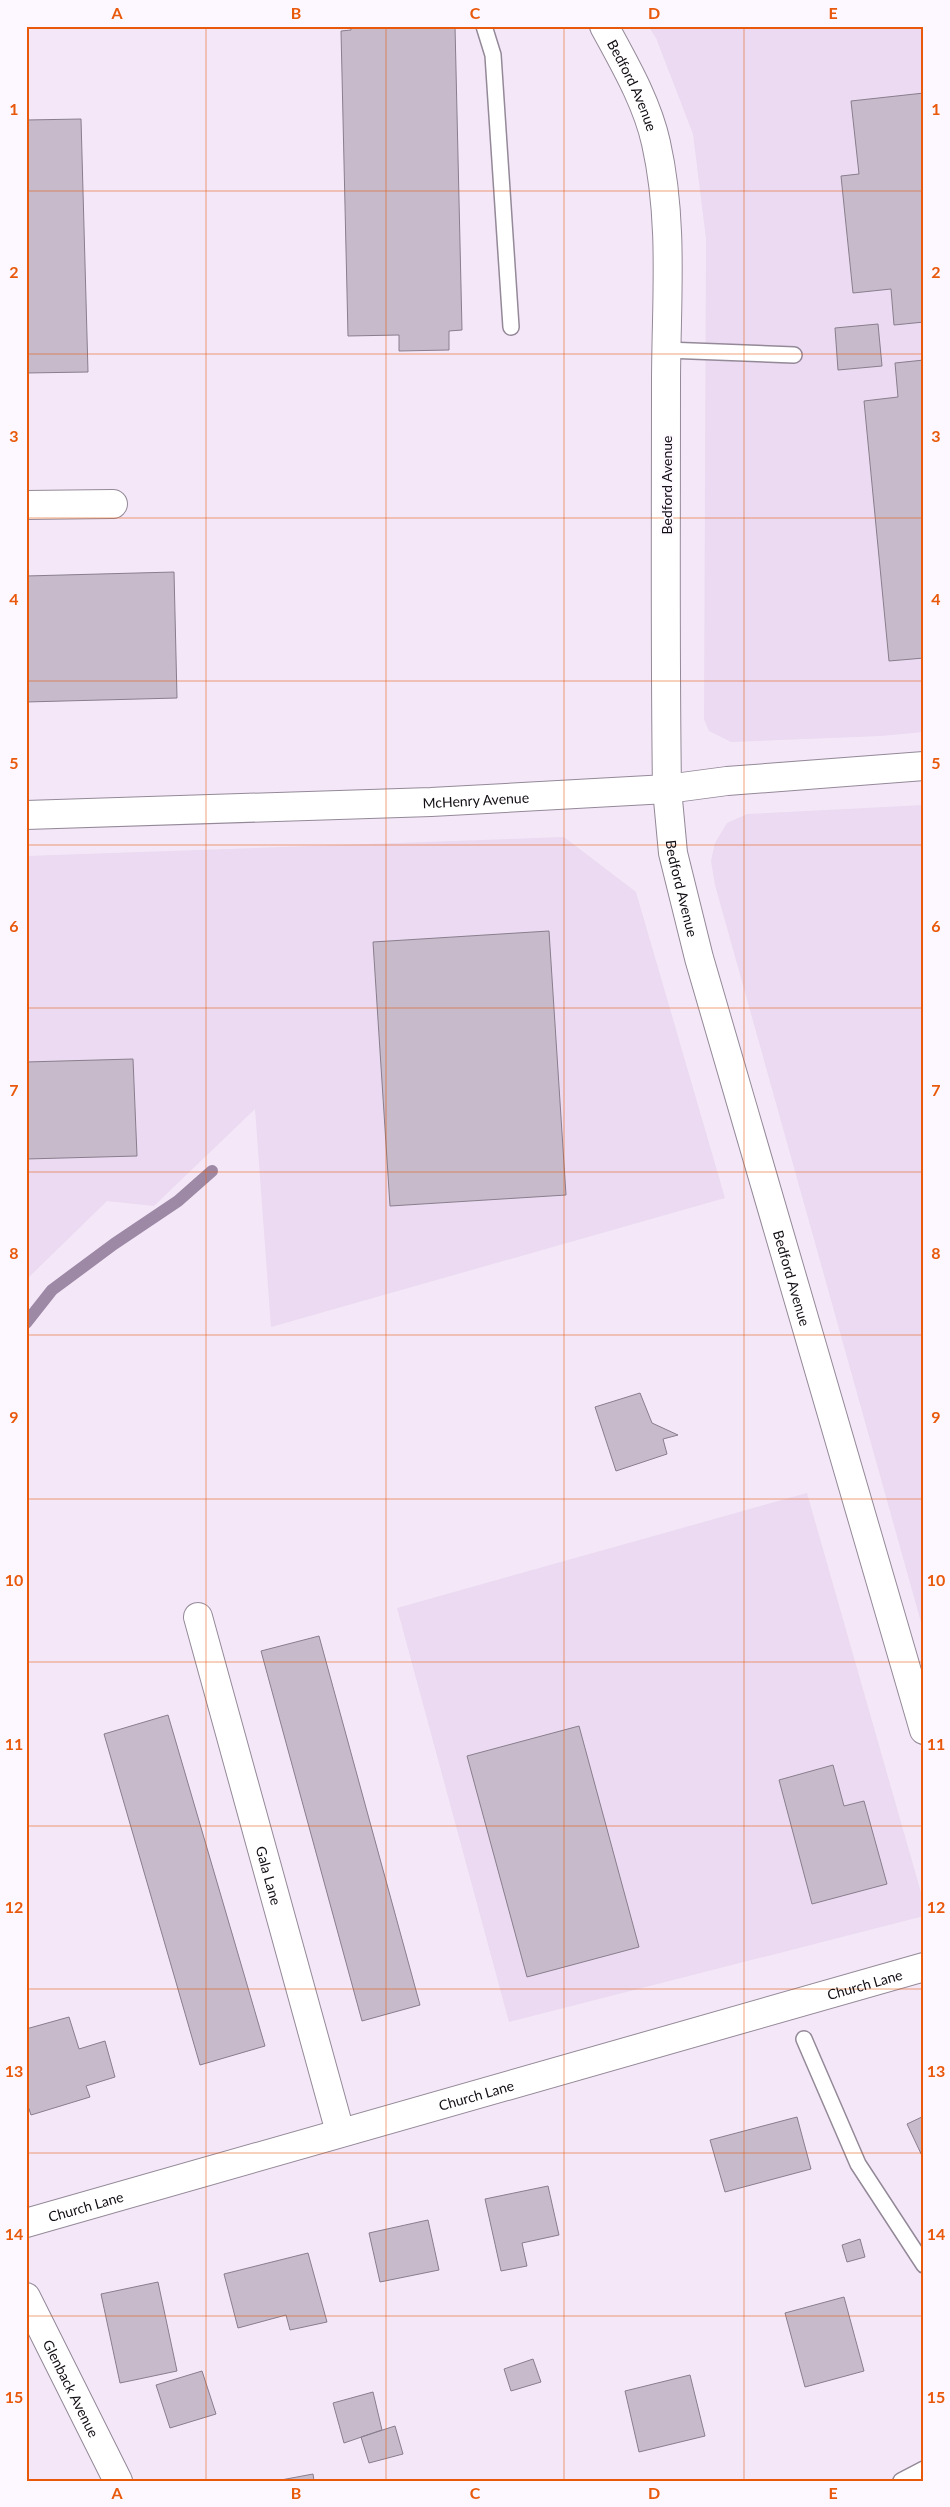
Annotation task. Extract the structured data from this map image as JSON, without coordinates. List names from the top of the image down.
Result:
{
  "streets": {
    "street": [
      "Bedford Avenue",
      "McHenry Avenue",
      "Gala Lane",
      "Church Lane",
      "Glenback Avenue"
    ]
  },
  "crossings": [
    ["Bedford Avenue", "McHenry Avenue"],
    ["Gala Lane", "Church Lane"]
  ],
  "grid": {
    "columns": [
      "A",
      "B",
      "C",
      "D",
      "E"
    ],
    "rows": [
      "1",
      "2",
      "3",
      "4",
      "5",
      "6",
      "7",
      "8",
      "9",
      "10",
      "11",
      "12",
      "13",
      "14",
      "15"
    ]
  }
}
